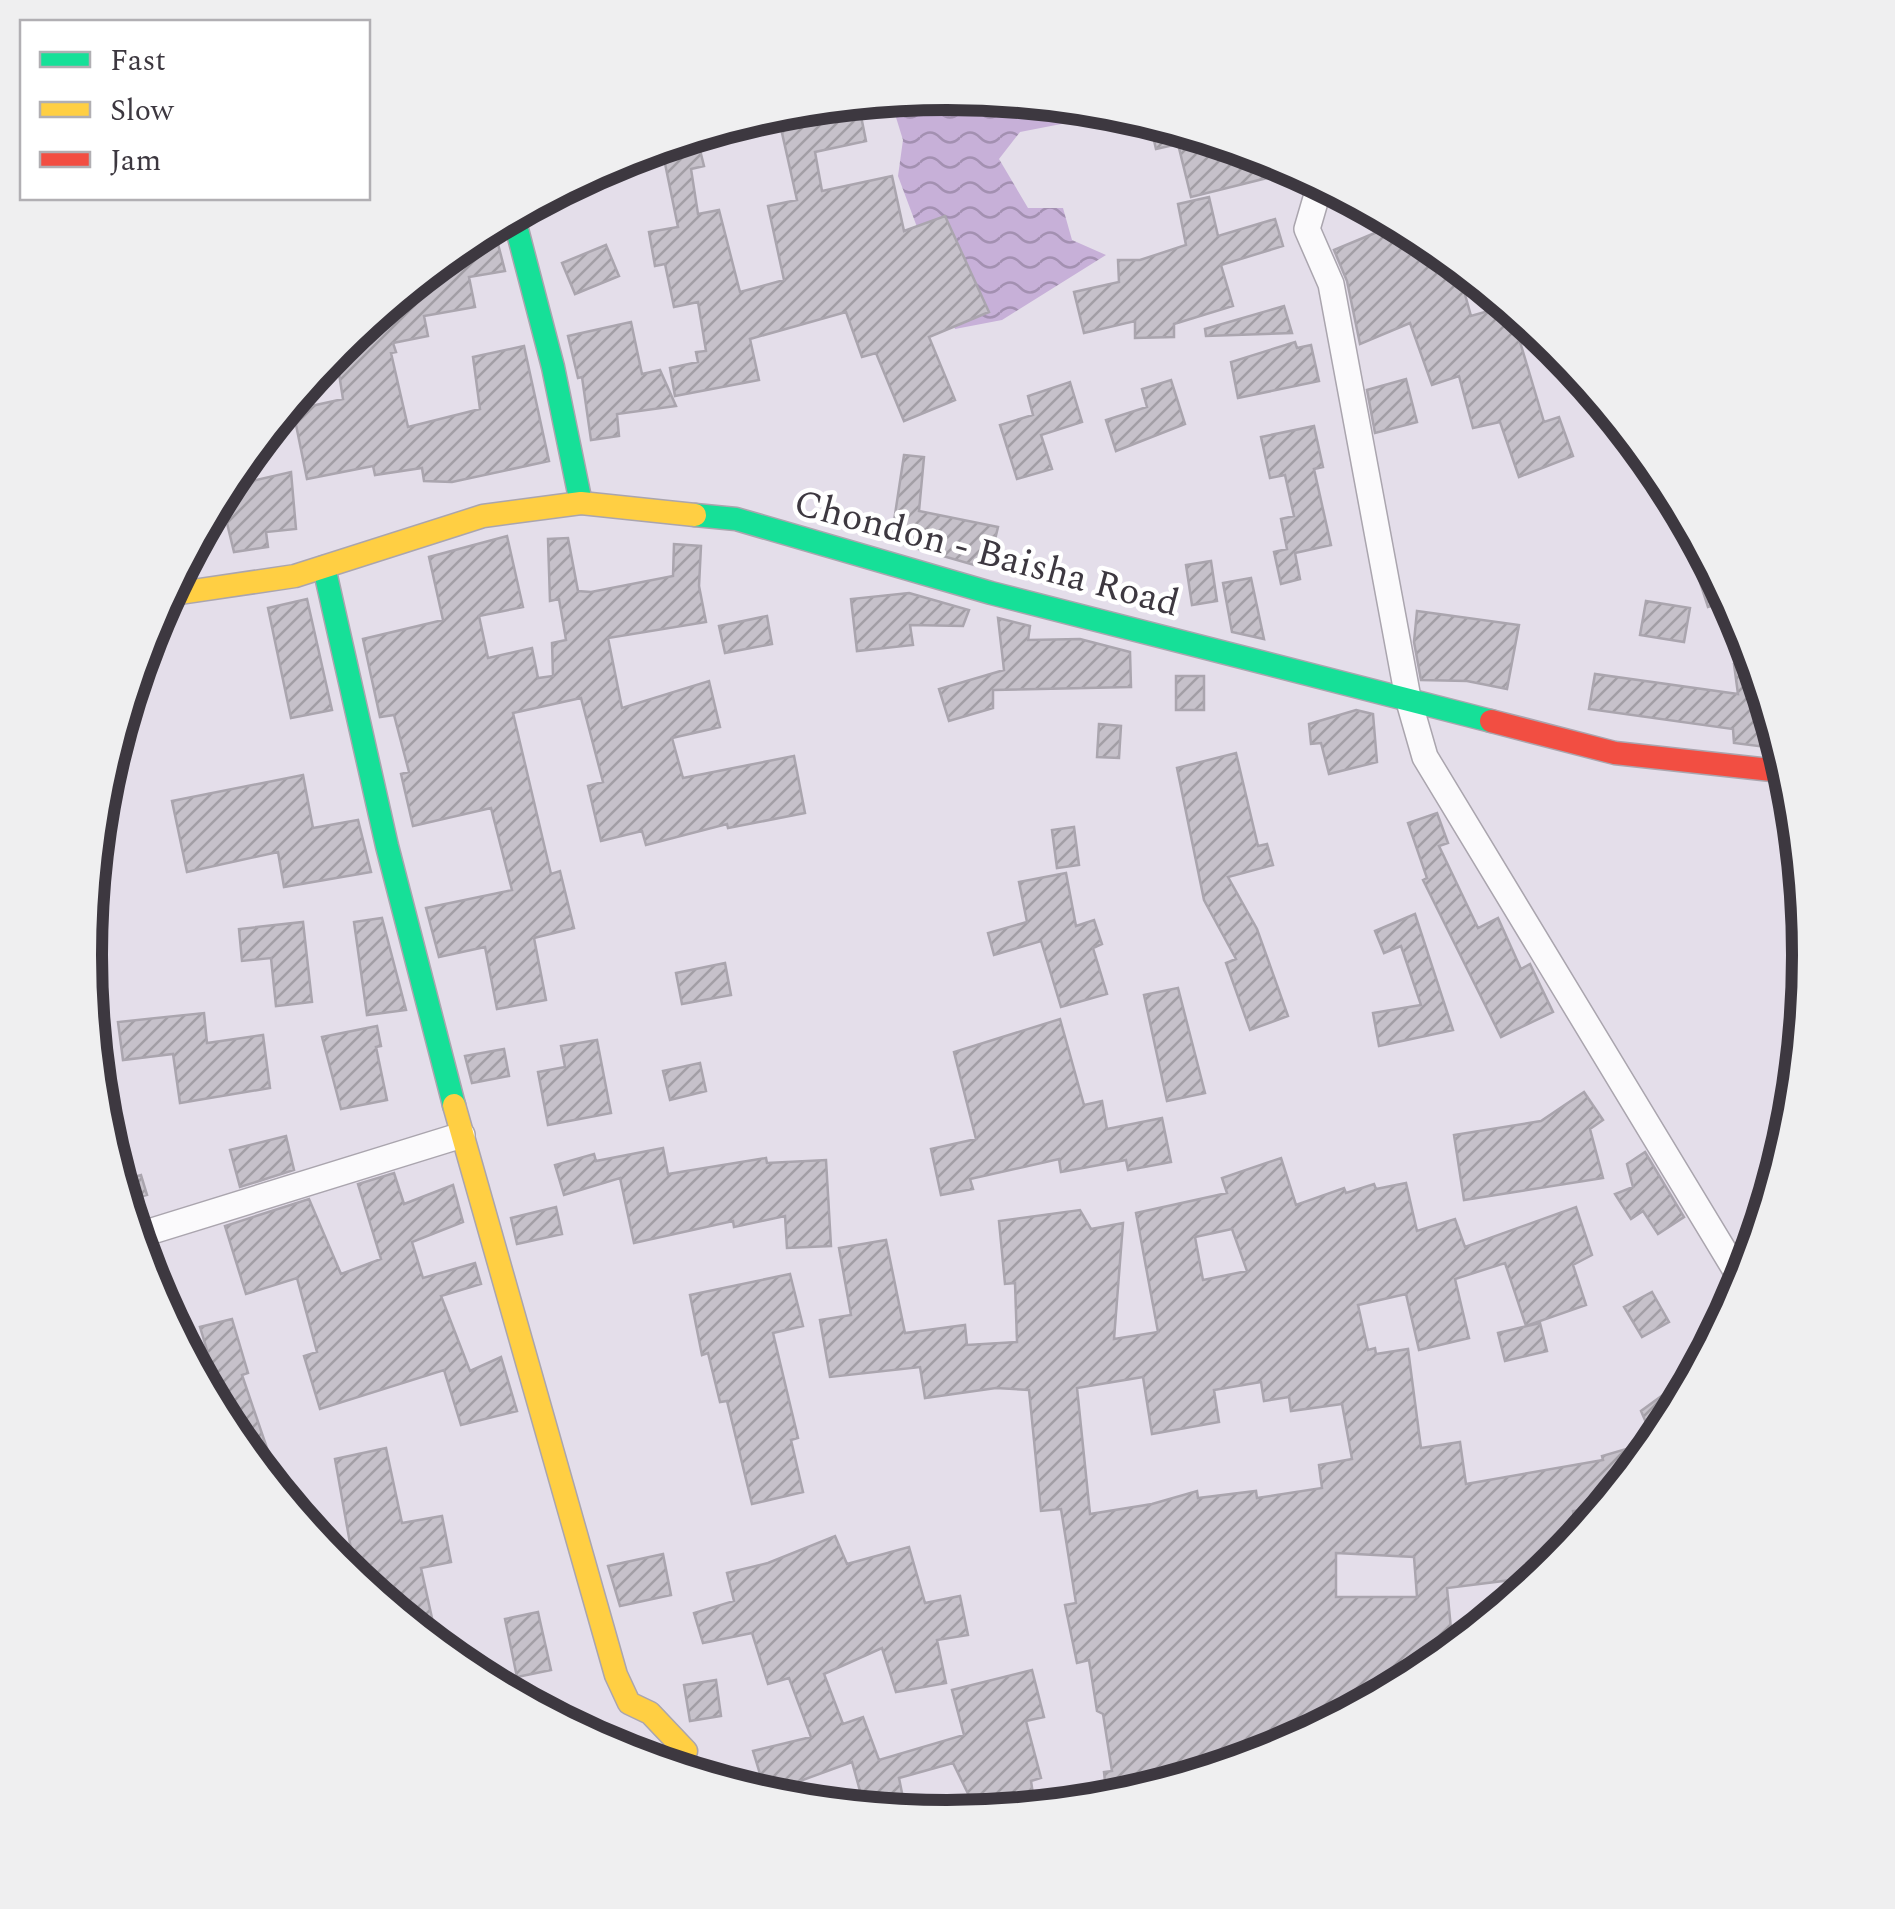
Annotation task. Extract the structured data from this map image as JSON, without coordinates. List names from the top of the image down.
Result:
{
  "streets": {
    "main road": ["Chondon - Baisha Road"]
  },
  "legend": ["Fast", "Slow", "Jam"]
}
